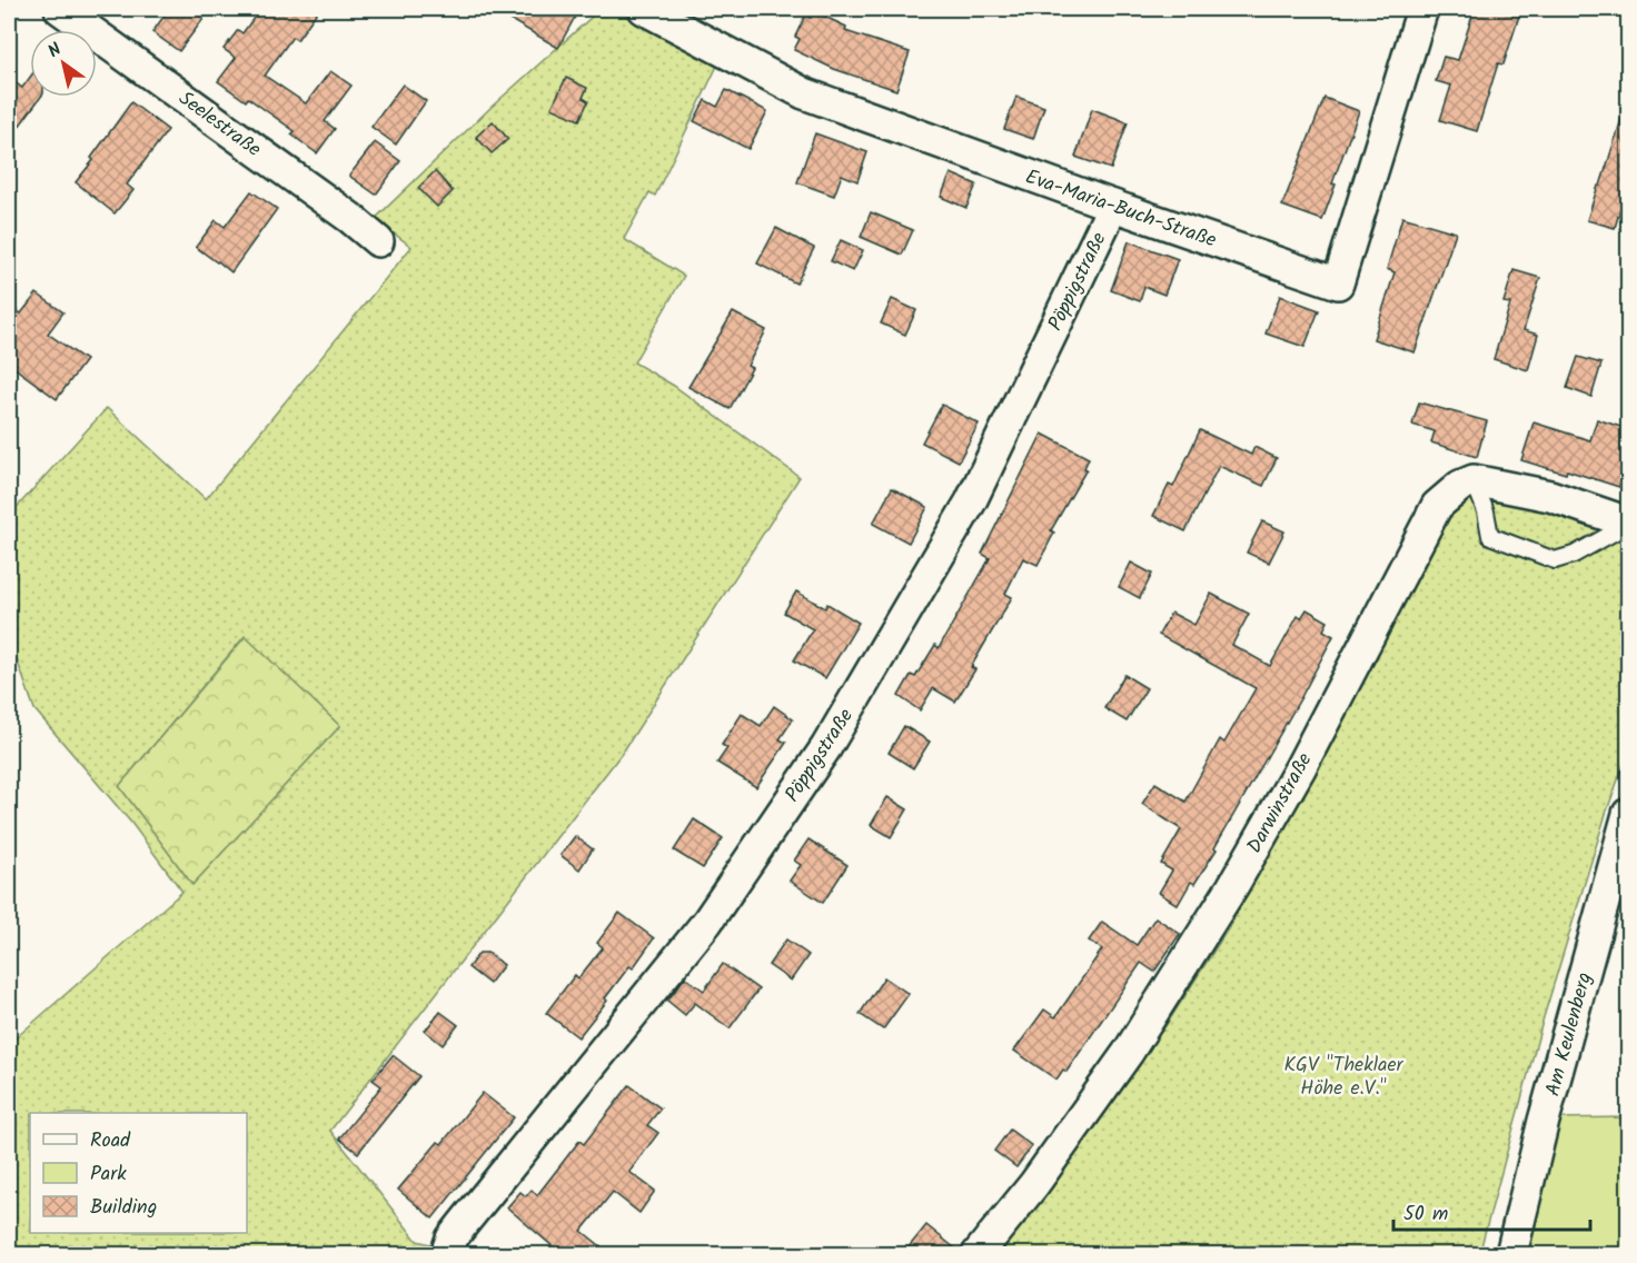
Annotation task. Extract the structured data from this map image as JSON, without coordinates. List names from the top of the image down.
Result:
{
  "streets": {
    "street": [
      "Seelestraße",
      "Eva-Maria-Buch-Straße",
      "Pöppigstraße",
      "Darwinstraße",
      "Am Keulenberg"
    ]
  },
  "crossings": [
    ["Eva-Maria-Buch-Straße", "Pöppigstraße"]
  ],
  "parks": ["KGV \"Theklaer Höhe e.V.\""],
  "legend": ["Road", "Park", "Building"],
  "scale_bar": "50 m",
  "north": "top left"
}
